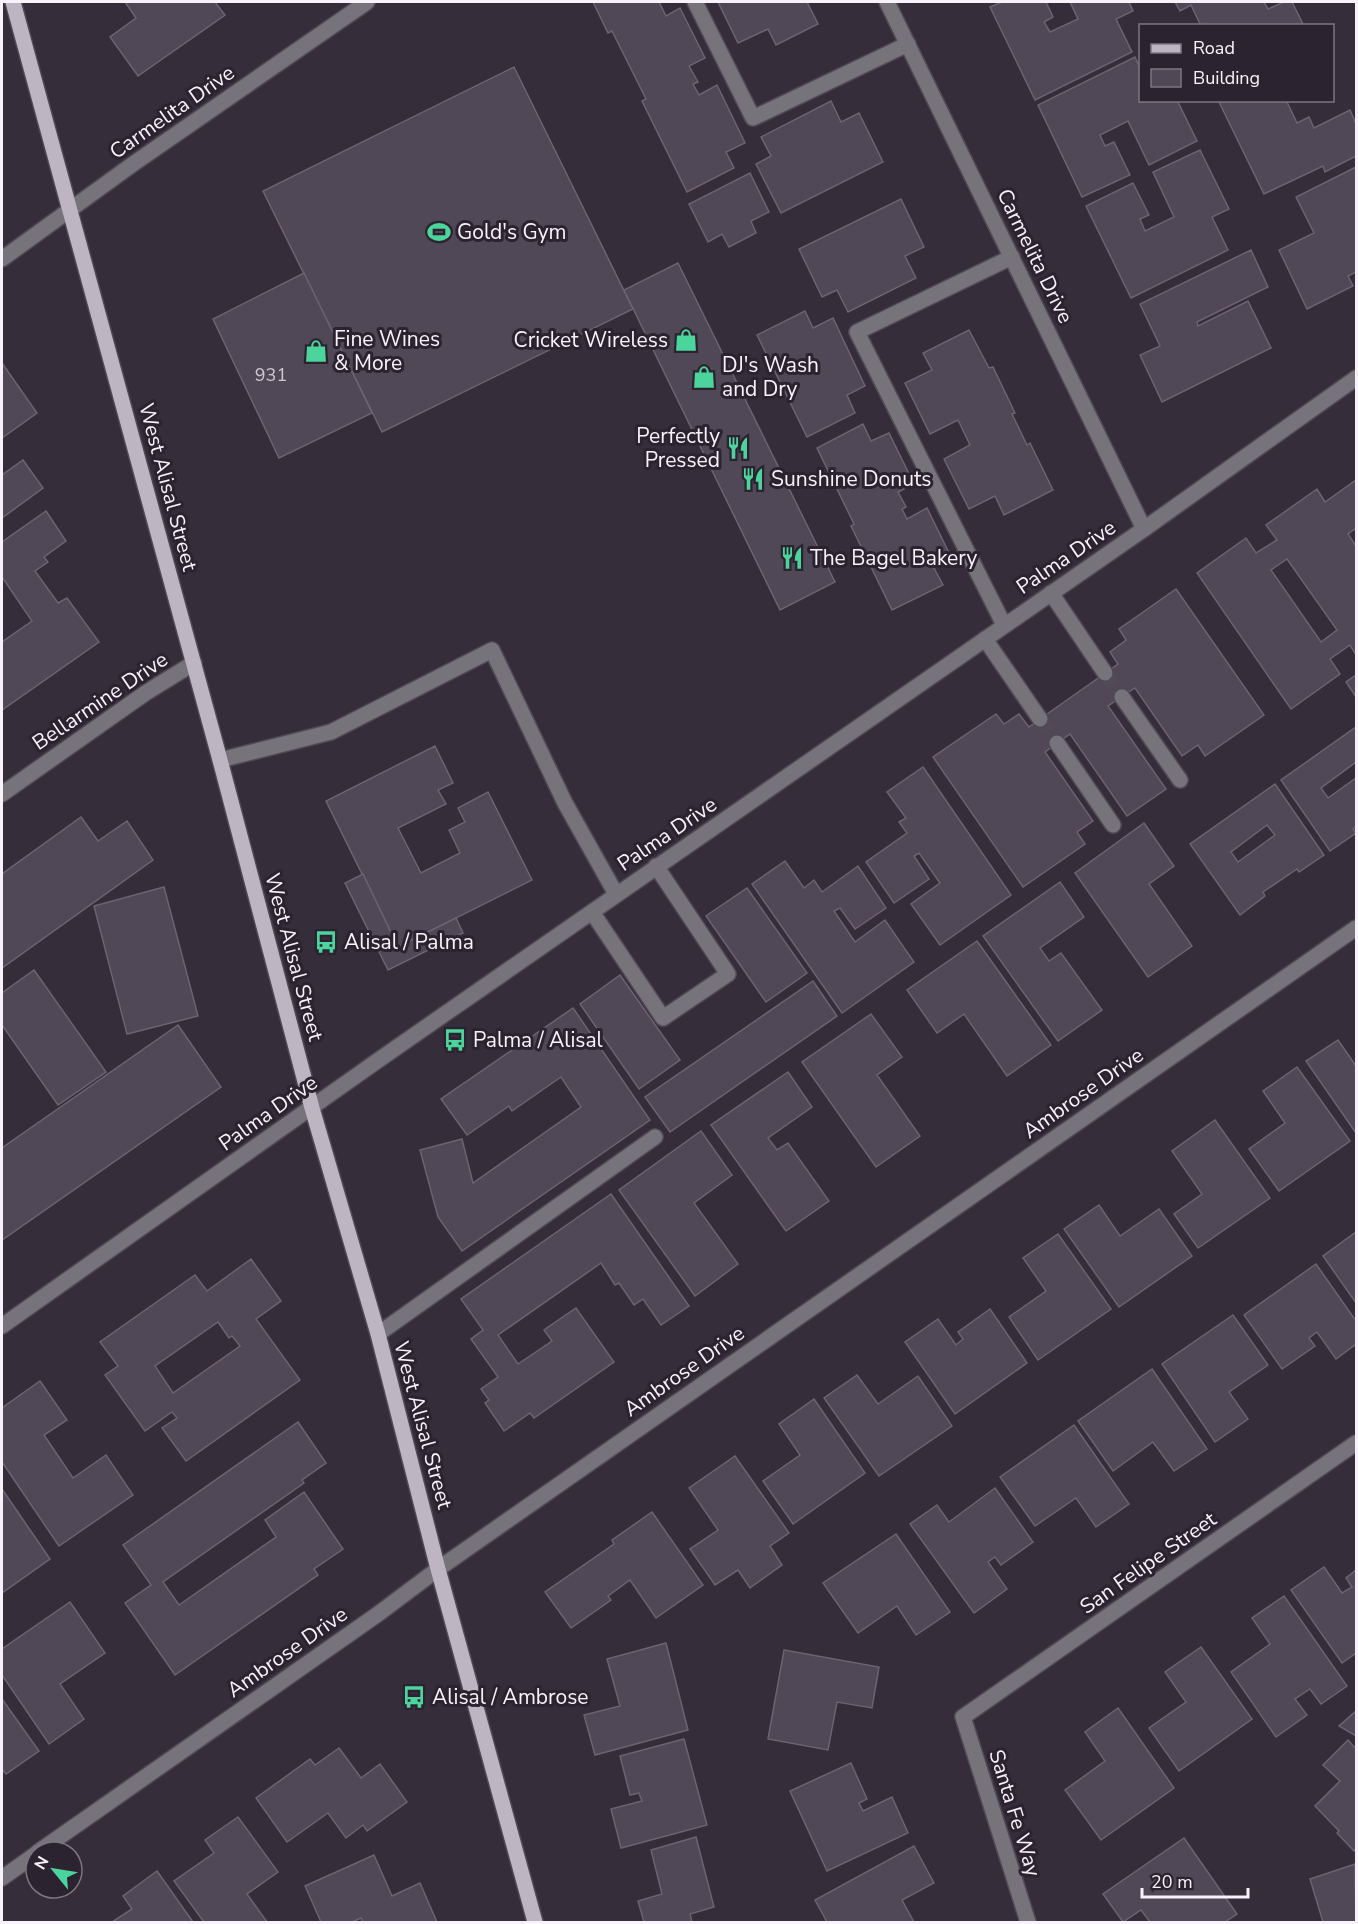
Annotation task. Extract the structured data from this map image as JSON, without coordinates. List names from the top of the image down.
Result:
{
  "streets": {
    "main road": ["West Alisal Street"],
    "street": [
      "Carmelita Drive",
      "Palma Drive",
      "Bellarmine Drive",
      "Ambrose Drive",
      "San Felipe Street",
      "Santa Fe Way"
    ]
  },
  "crossings": [
    ["Carmelita Drive", "West Alisal Street"],
    ["Carmelita Drive", "Palma Drive"],
    ["West Alisal Street", "Palma Drive"],
    ["West Alisal Street", "Bellarmine Drive"],
    ["West Alisal Street", "Ambrose Drive"],
    ["San Felipe Street", "Santa Fe Way"]
  ],
  "places": {
    "sports": ["Gold's Gym"],
    "shop": ["Cricket Wireless", "Fine Wines & More", "DJ's Wash and Dry"],
    "restaurant": ["Perfectly Pressed", "Sunshine Donuts", "The Bagel Bakery"],
    "bus stop": ["Alisal / Palma", "Palma / Alisal", "Alisal / Ambrose"]
  },
  "house_numbers": ["931"],
  "legend": ["Road", "Building"],
  "scale_bar": "20 m",
  "north": "top left"
}
